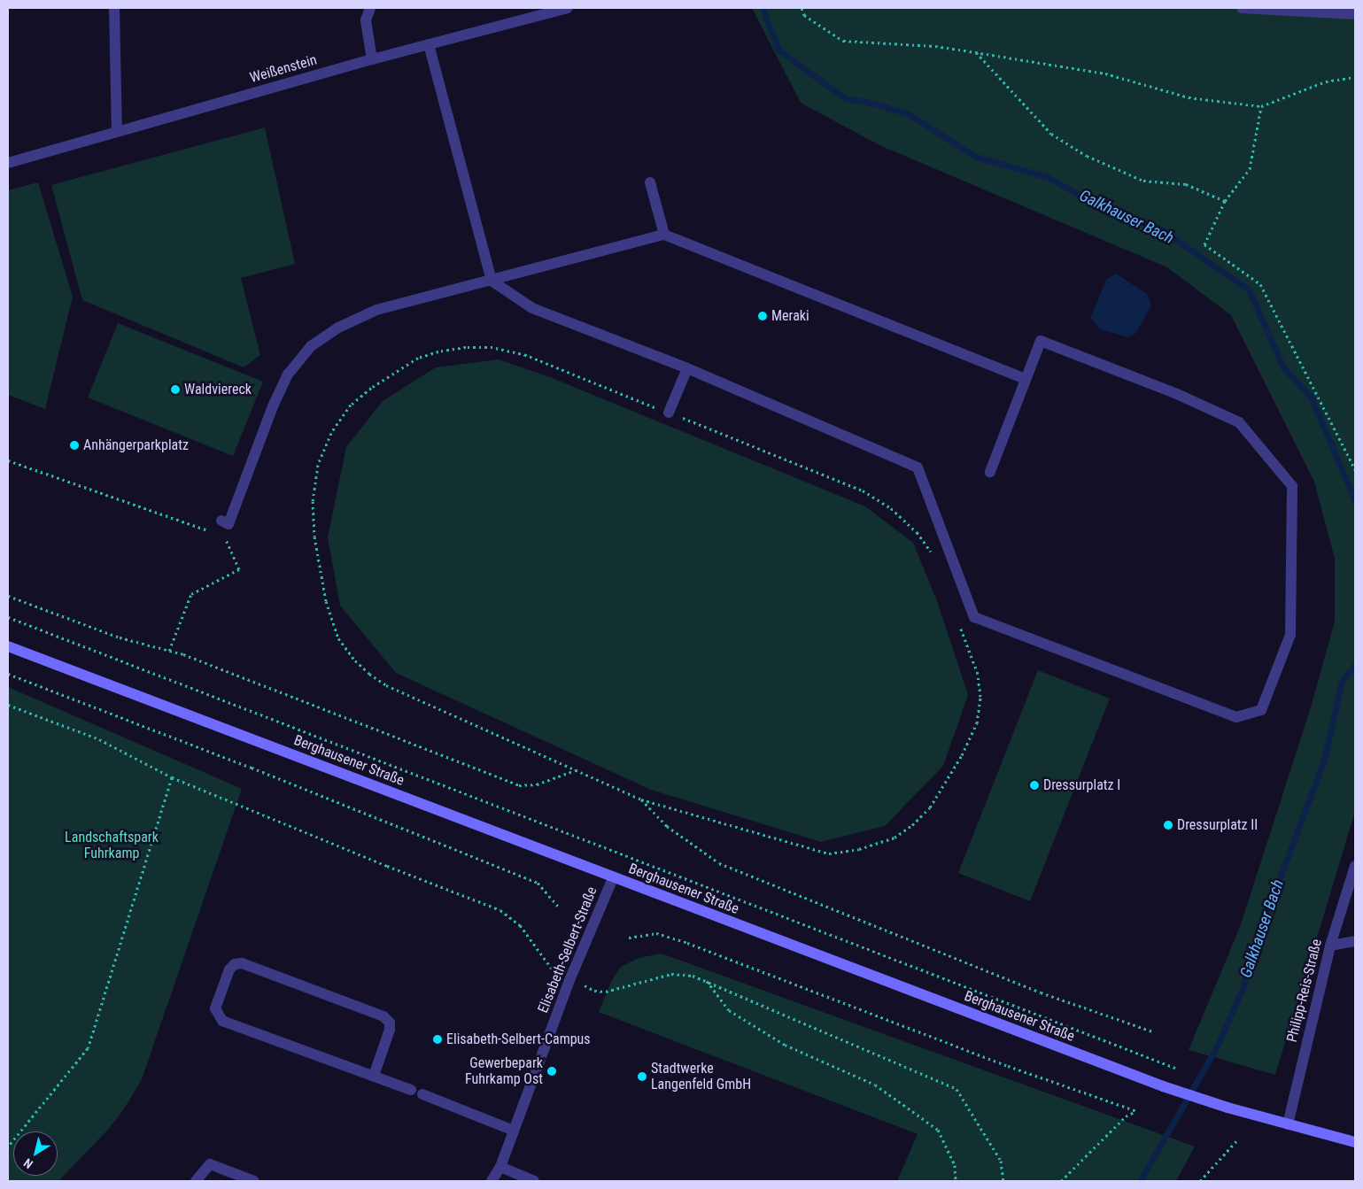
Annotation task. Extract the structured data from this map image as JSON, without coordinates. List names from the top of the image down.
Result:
{
  "streets": {
    "main road": ["Berghausener Straße"],
    "street": ["Weißenstein", "Elisabeth-Selbert-Straße", "Philipp-Reis-Straße"]
  },
  "crossings": [
    ["Berghausener Straße", "Elisabeth-Selbert-Straße"],
    ["Berghausener Straße", "Philipp-Reis-Straße"]
  ],
  "water": ["Galkhauser Bach"],
  "parks": ["Landschaftspark Fuhrkamp"],
  "places": [
    "Meraki",
    "Waldviereck",
    "Anhängerparkplatz",
    "Dressurplatz I",
    "Dressurplatz II",
    "Elisabeth-Selbert-Campus",
    "Gewerbepark Fuhrkamp Ost",
    "Stadtwerke Langenfeld GmbH"
  ],
  "north": "bottom left"
}
